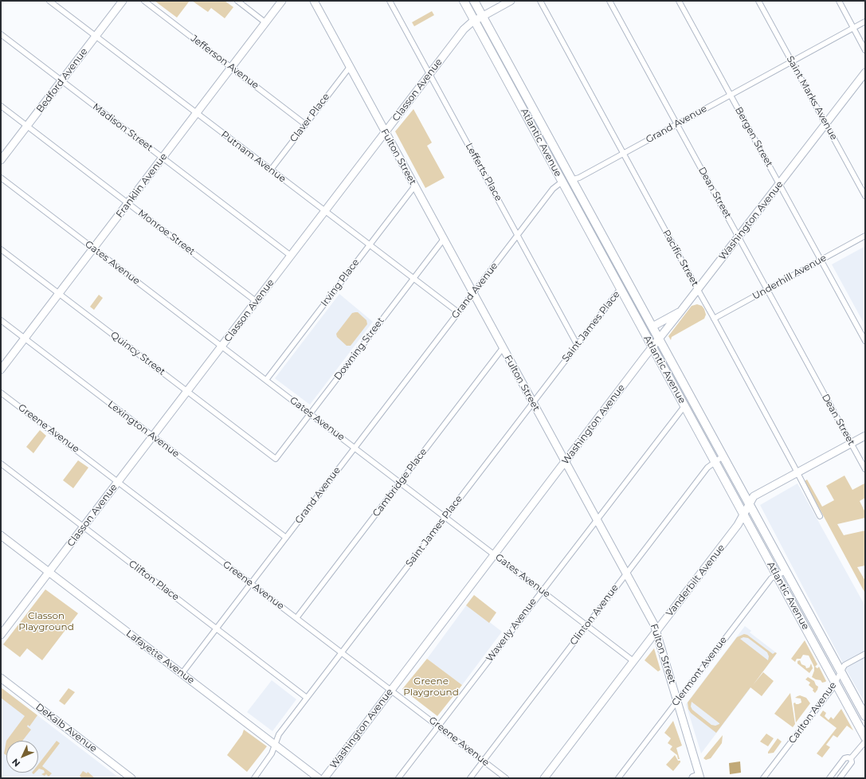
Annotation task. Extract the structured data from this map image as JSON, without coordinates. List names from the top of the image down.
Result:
{
  "streets": {
    "main road": [
      "Bedford Avenue",
      "Classon Avenue",
      "Atlantic Avenue",
      "Fulton Street",
      "Franklin Avenue",
      "Washington Avenue",
      "Vanderbilt Avenue",
      "Lafayette Avenue",
      "DeKalb Avenue"
    ],
    "street": [
      "Jefferson Avenue",
      "Saint Marks Avenue",
      "Claver Place",
      "Grand Avenue",
      "Madison Street",
      "Bergen Street",
      "Putnam Avenue",
      "Lefferts Place",
      "Dean Street",
      "Monroe Street",
      "Pacific Street",
      "Gates Avenue",
      "Underhill Avenue",
      "Irving Place",
      "Saint James Place",
      "Downing Street",
      "Quincy Street",
      "Greene Avenue",
      "Lexington Avenue",
      "Cambridge Place",
      "Clifton Place",
      "Clinton Avenue",
      "Waverly Avenue",
      "Clermont Avenue",
      "Carlton Avenue"
    ]
  },
  "crossings": [
    ["Jefferson Avenue", "Claver Place"],
    ["Jefferson Avenue", "Franklin Avenue"],
    ["Bedford Avenue", "Madison Street"],
    ["Bedford Avenue", "Putnam Avenue"],
    ["Bedford Avenue", "Monroe Street"],
    ["Classon Avenue", "Madison Street"],
    ["Classon Avenue", "Atlantic Avenue"],
    ["Classon Avenue", "Putnam Avenue"],
    ["Classon Avenue", "Fulton Street"],
    ["Classon Avenue", "Lefferts Place"],
    ["Classon Avenue", "Monroe Street"],
    ["Classon Avenue", "Gates Avenue"],
    ["Classon Avenue", "Quincy Street"],
    ["Classon Avenue", "Greene Avenue"],
    ["Classon Avenue", "Lexington Avenue"],
    ["Classon Avenue", "Clifton Place"],
    ["Classon Avenue", "Lafayette Avenue"],
    ["Saint Marks Avenue", "Grand Avenue"],
    ["Saint Marks Avenue", "Washington Avenue"],
    ["Claver Place", "Putnam Avenue"],
    ["Claver Place", "Fulton Street"],
    ["Grand Avenue", "Bergen Street"],
    ["Grand Avenue", "Atlantic Avenue"],
    ["Grand Avenue", "Putnam Avenue"],
    ["Grand Avenue", "Fulton Street"],
    ["Grand Avenue", "Lefferts Place"],
    ["Grand Avenue", "Dean Street"],
    ["Grand Avenue", "Pacific Street"],
    ["Grand Avenue", "Gates Avenue"],
    ["Grand Avenue", "Greene Avenue"],
    ["Grand Avenue", "Lexington Avenue"],
    ["Grand Avenue", "Clifton Place"],
    ["Grand Avenue", "Lafayette Avenue"],
    ["Madison Street", "Franklin Avenue"],
    ["Bergen Street", "Washington Avenue"],
    ["Bergen Street", "Underhill Avenue"],
    ["Atlantic Avenue", "Washington Avenue"],
    ["Atlantic Avenue", "Saint James Place"],
    ["Atlantic Avenue", "Vanderbilt Avenue"],
    ["Atlantic Avenue", "Clinton Avenue"],
    ["Atlantic Avenue", "Waverly Avenue"],
    ["Atlantic Avenue", "Clermont Avenue"],
    ["Atlantic Avenue", "Carlton Avenue"],
    ["Putnam Avenue", "Franklin Avenue"],
    ["Putnam Avenue", "Irving Place"],
    ["Putnam Avenue", "Downing Street"],
    ["Fulton Street", "Washington Avenue"],
    ["Fulton Street", "Irving Place"],
    ["Fulton Street", "Saint James Place"],
    ["Fulton Street", "Downing Street"],
    ["Fulton Street", "Cambridge Place"],
    ["Fulton Street", "Vanderbilt Avenue"],
    ["Fulton Street", "Clinton Avenue"],
    ["Fulton Street", "Waverly Avenue"],
    ["Fulton Street", "Clermont Avenue"],
    ["Lefferts Place", "Saint James Place"],
    ["Franklin Avenue", "Monroe Street"],
    ["Franklin Avenue", "Gates Avenue"],
    ["Franklin Avenue", "Quincy Street"],
    ["Franklin Avenue", "Lexington Avenue"],
    ["Dean Street", "Washington Avenue"],
    ["Dean Street", "Underhill Avenue"],
    ["Dean Street", "Vanderbilt Avenue"],
    ["Washington Avenue", "Pacific Street"],
    ["Washington Avenue", "Gates Avenue"],
    ["Washington Avenue", "Greene Avenue"],
    ["Pacific Street", "Underhill Avenue"],
    ["Pacific Street", "Vanderbilt Avenue"],
    ["Gates Avenue", "Irving Place"],
    ["Gates Avenue", "Saint James Place"],
    ["Gates Avenue", "Downing Street"],
    ["Gates Avenue", "Cambridge Place"],
    ["Gates Avenue", "Vanderbilt Avenue"],
    ["Gates Avenue", "Clinton Avenue"],
    ["Gates Avenue", "Waverly Avenue"],
    ["Saint James Place", "Greene Avenue"],
    ["Saint James Place", "Clifton Place"],
    ["Saint James Place", "Lafayette Avenue"],
    ["Downing Street", "Quincy Street"],
    ["Greene Avenue", "Cambridge Place"],
    ["Greene Avenue", "Clinton Avenue"],
    ["Greene Avenue", "Waverly Avenue"]
  ],
  "parks": ["Classon Playground", "Greene Playground"],
  "north": "bottom left"
}
